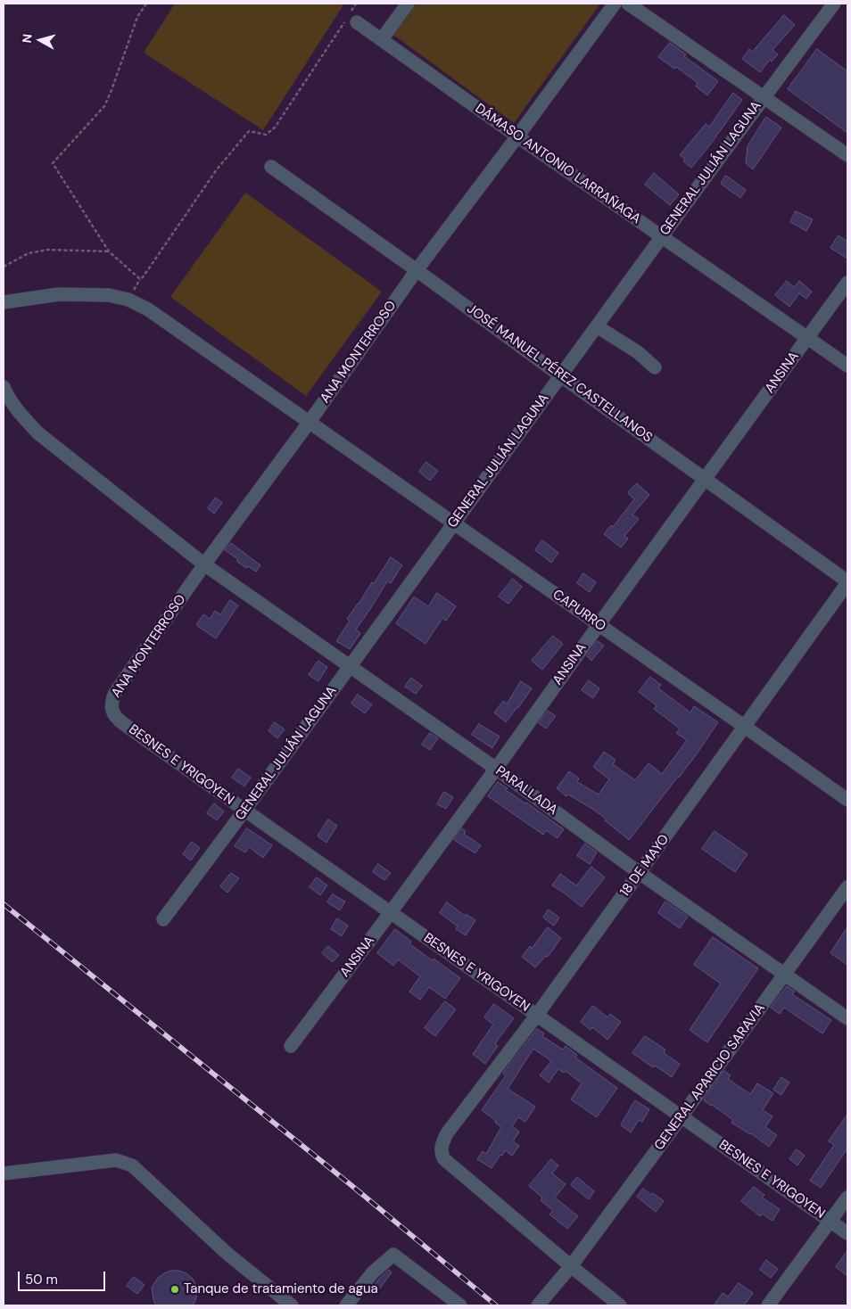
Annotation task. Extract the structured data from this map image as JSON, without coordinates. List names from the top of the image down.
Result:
{
  "streets": {
    "street": [
      "DÁMASO ANTONIO LARRAÑAGA",
      "GENERAL JULIÁN LAGUNA",
      "ANA MONTERROSO",
      "ANSINA",
      "JOSÉ MANUEL PÉREZ CASTELLANOS",
      "CAPURRO",
      "BESNES E YRIGOYEN",
      "PARALLADA",
      "18 DE MAYO",
      "GENERAL APARICIO SARAVIA"
    ]
  },
  "crossings": [
    ["DÁMASO ANTONIO LARRAÑAGA", "GENERAL JULIÁN LAGUNA"],
    ["DÁMASO ANTONIO LARRAÑAGA", "ANA MONTERROSO"],
    ["DÁMASO ANTONIO LARRAÑAGA", "ANSINA"],
    ["GENERAL JULIÁN LAGUNA", "JOSÉ MANUEL PÉREZ CASTELLANOS"],
    ["GENERAL JULIÁN LAGUNA", "CAPURRO"],
    ["GENERAL JULIÁN LAGUNA", "BESNES E YRIGOYEN"],
    ["GENERAL JULIÁN LAGUNA", "PARALLADA"],
    ["ANA MONTERROSO", "JOSÉ MANUEL PÉREZ CASTELLANOS"],
    ["ANA MONTERROSO", "CAPURRO"],
    ["ANA MONTERROSO", "BESNES E YRIGOYEN"],
    ["ANA MONTERROSO", "PARALLADA"],
    ["ANSINA", "JOSÉ MANUEL PÉREZ CASTELLANOS"],
    ["ANSINA", "CAPURRO"],
    ["ANSINA", "BESNES E YRIGOYEN"],
    ["ANSINA", "PARALLADA"],
    ["JOSÉ MANUEL PÉREZ CASTELLANOS", "18 DE MAYO"],
    ["CAPURRO", "18 DE MAYO"],
    ["BESNES E YRIGOYEN", "18 DE MAYO"],
    ["BESNES E YRIGOYEN", "GENERAL APARICIO SARAVIA"],
    ["PARALLADA", "18 DE MAYO"],
    ["PARALLADA", "GENERAL APARICIO SARAVIA"],
    ["18 DE MAYO", "GENERAL APARICIO SARAVIA"]
  ],
  "places": ["Tanque de tratamiento de agua"],
  "scale_bar": "50 m",
  "north": "left"
}
